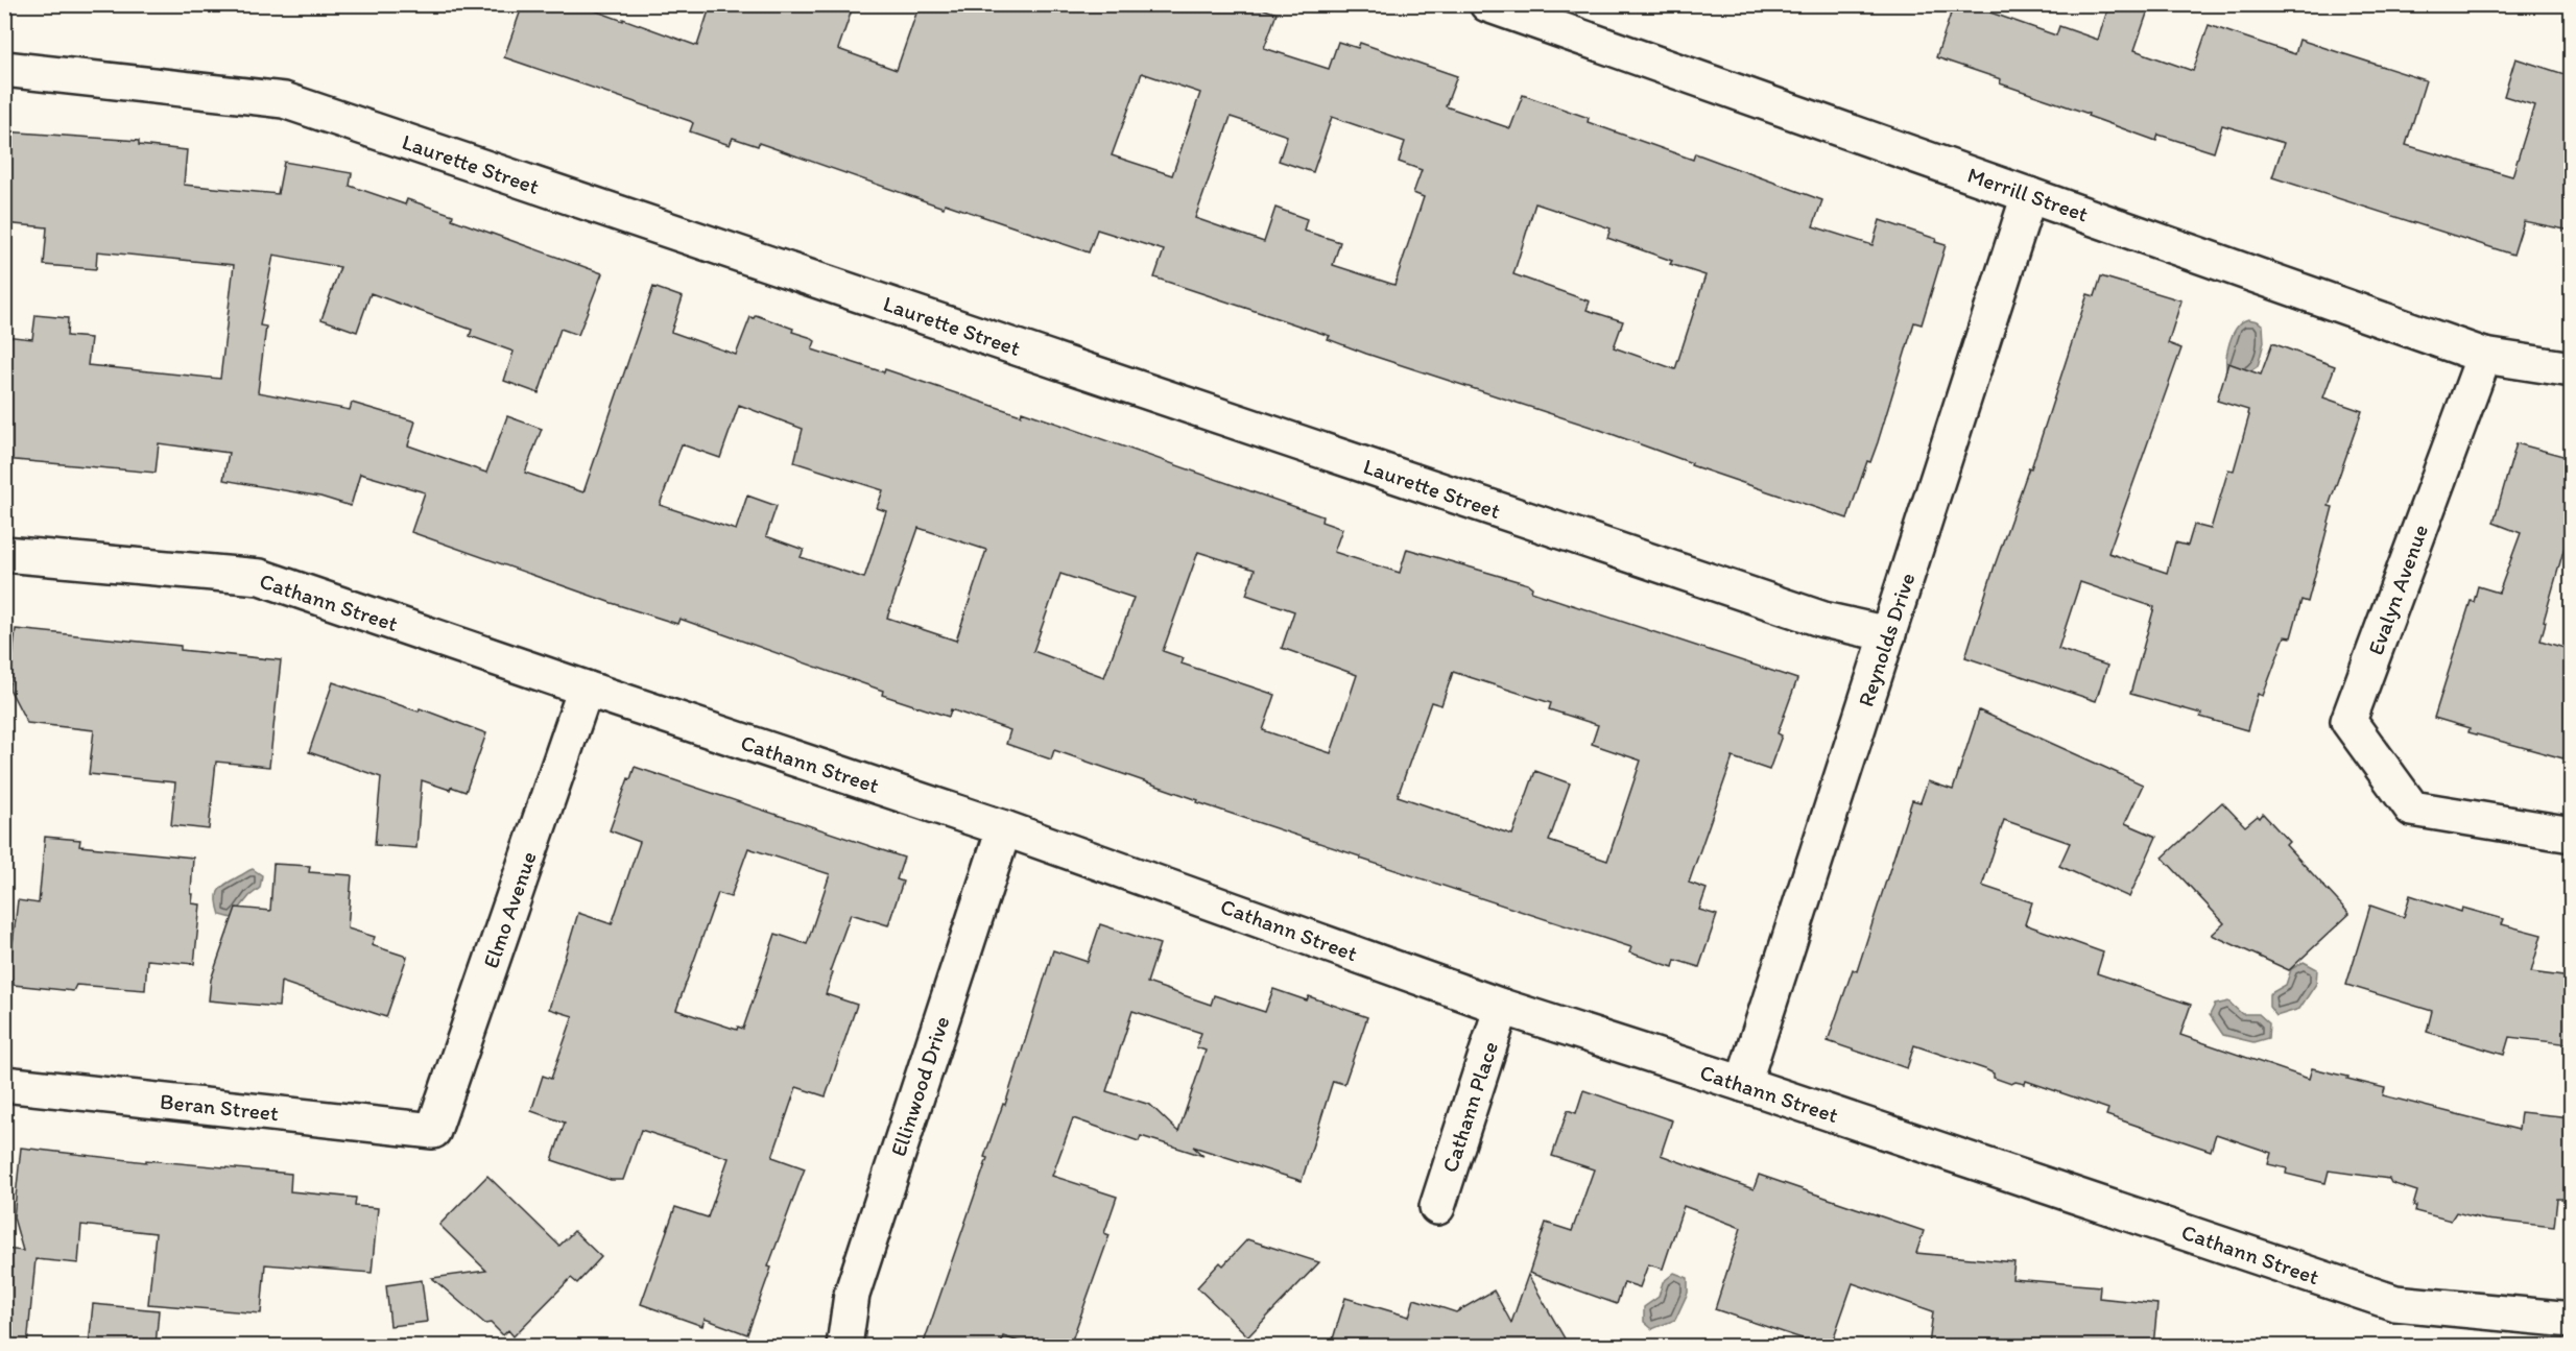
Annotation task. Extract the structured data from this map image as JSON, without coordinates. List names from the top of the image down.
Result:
{
  "streets": {
    "street": [
      "Laurette Street",
      "Merrill Street",
      "Evalyn Avenue",
      "Cathann Street",
      "Reynolds Drive",
      "Elmo Avenue",
      "Ellinwood Drive",
      "Beran Street",
      "Cathann Place"
    ]
  },
  "crossings": [
    ["Laurette Street", "Reynolds Drive"],
    ["Merrill Street", "Evalyn Avenue"],
    ["Merrill Street", "Reynolds Drive"],
    ["Cathann Street", "Reynolds Drive"],
    ["Cathann Street", "Elmo Avenue"],
    ["Cathann Street", "Ellinwood Drive"],
    ["Cathann Street", "Cathann Place"],
    ["Elmo Avenue", "Beran Street"]
  ]
}
